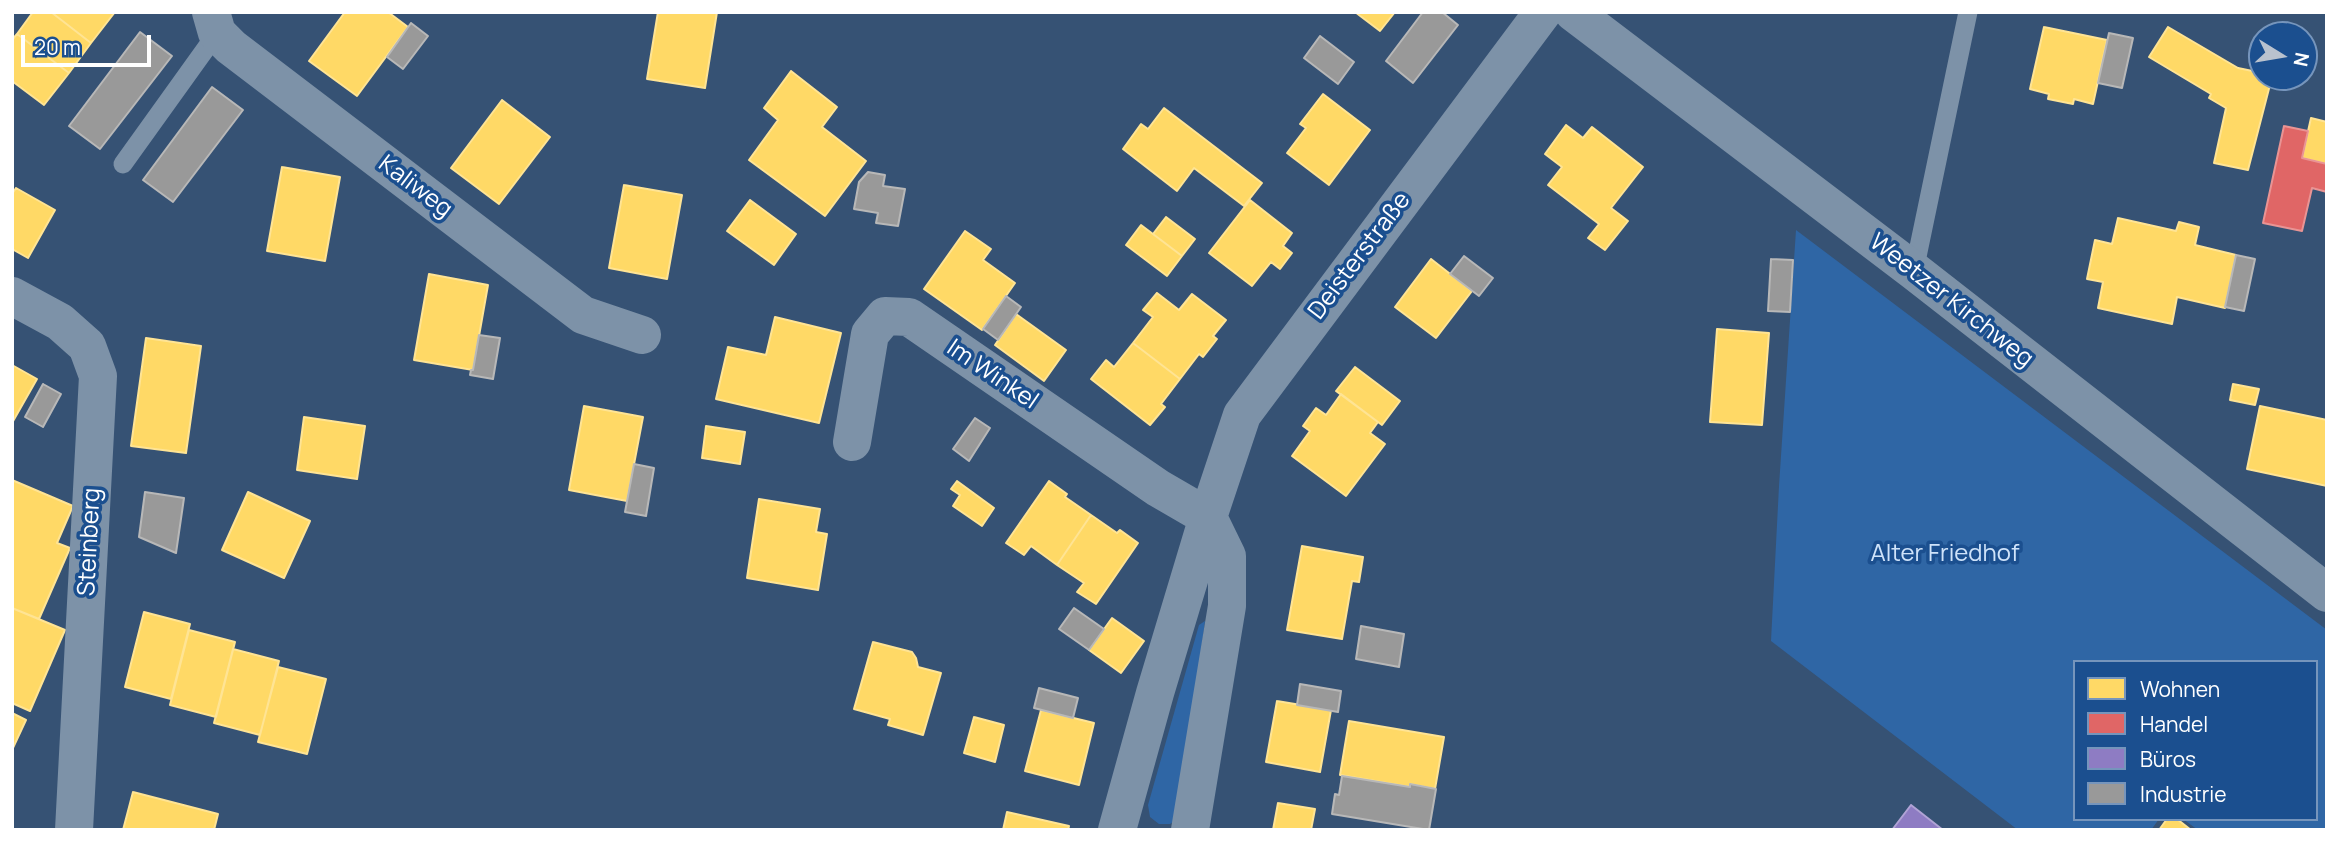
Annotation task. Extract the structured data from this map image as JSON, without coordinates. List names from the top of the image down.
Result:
{
  "streets": {
    "street": [
      "Kaliweg",
      "Deisterstraße",
      "Weetzer Kirchweg",
      "Im Winkel",
      "Steinberg"
    ]
  },
  "crossings": [
    ["Deisterstraße", "Im Winkel"]
  ],
  "parks": ["Alter Friedhof"],
  "legend": [
    "Wohnen",
    "Handel",
    "Büros",
    "Industrie"
  ],
  "scale_bar": "20 m",
  "north": "right"
}
